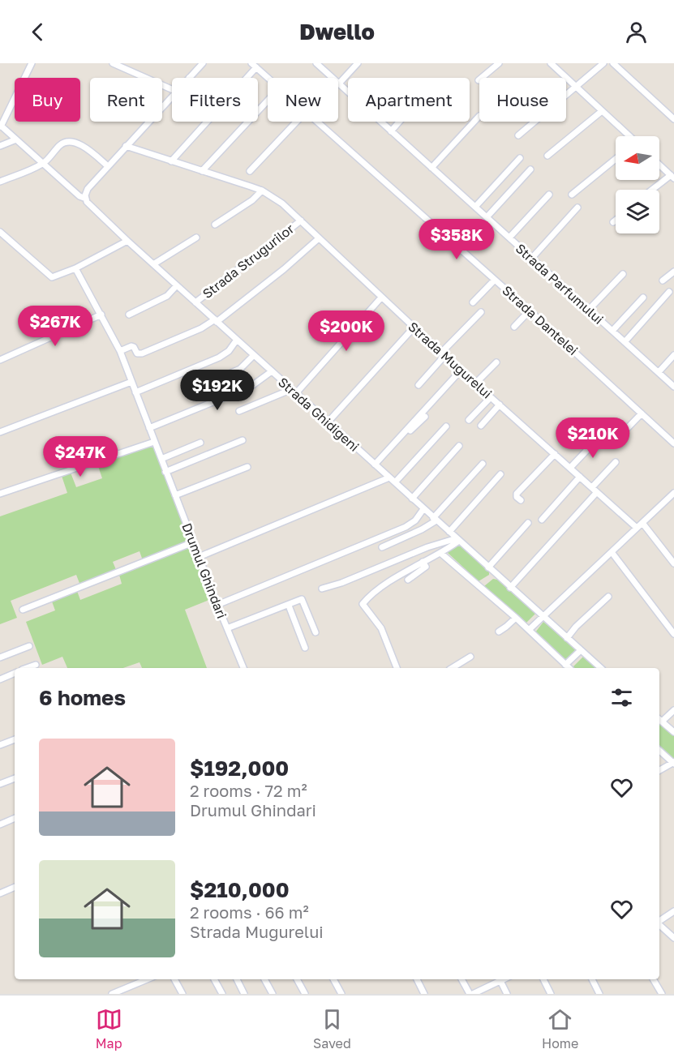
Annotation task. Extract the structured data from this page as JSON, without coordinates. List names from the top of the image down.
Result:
{
  "streets": {
    "street": [
      "Strada Strugurilor",
      "Strada Parfumului",
      "Strada Dantelei",
      "Strada Mugurelui",
      "Strada Ghidigeni",
      "Drumul Ghindari"
    ]
  },
  "crossings": [
    ["Strada Strugurilor", "Strada Mugurelui"],
    ["Strada Strugurilor", "Strada Ghidigeni"]
  ],
  "north": "left",
  "page": {
    "header": "Dwello",
    "chip": [
      "Buy",
      "Rent",
      "Filters",
      "New",
      "Apartment",
      "House"
    ],
    "price": [
      "$358K",
      "$267K",
      "$200K",
      "$192K",
      "$210K",
      "$247K"
    ],
    "heading": "6 homes",
    "list": [
      {
        "name": "$192,000",
        "note": "2 rooms · 72 m² · Drumul Ghindari"
      },
      {
        "name": "$210,000",
        "note": "2 rooms · 66 m² · Strada Mugurelui"
      }
    ],
    "tabs": ["Map", "Saved", "Home"]
  }
}
